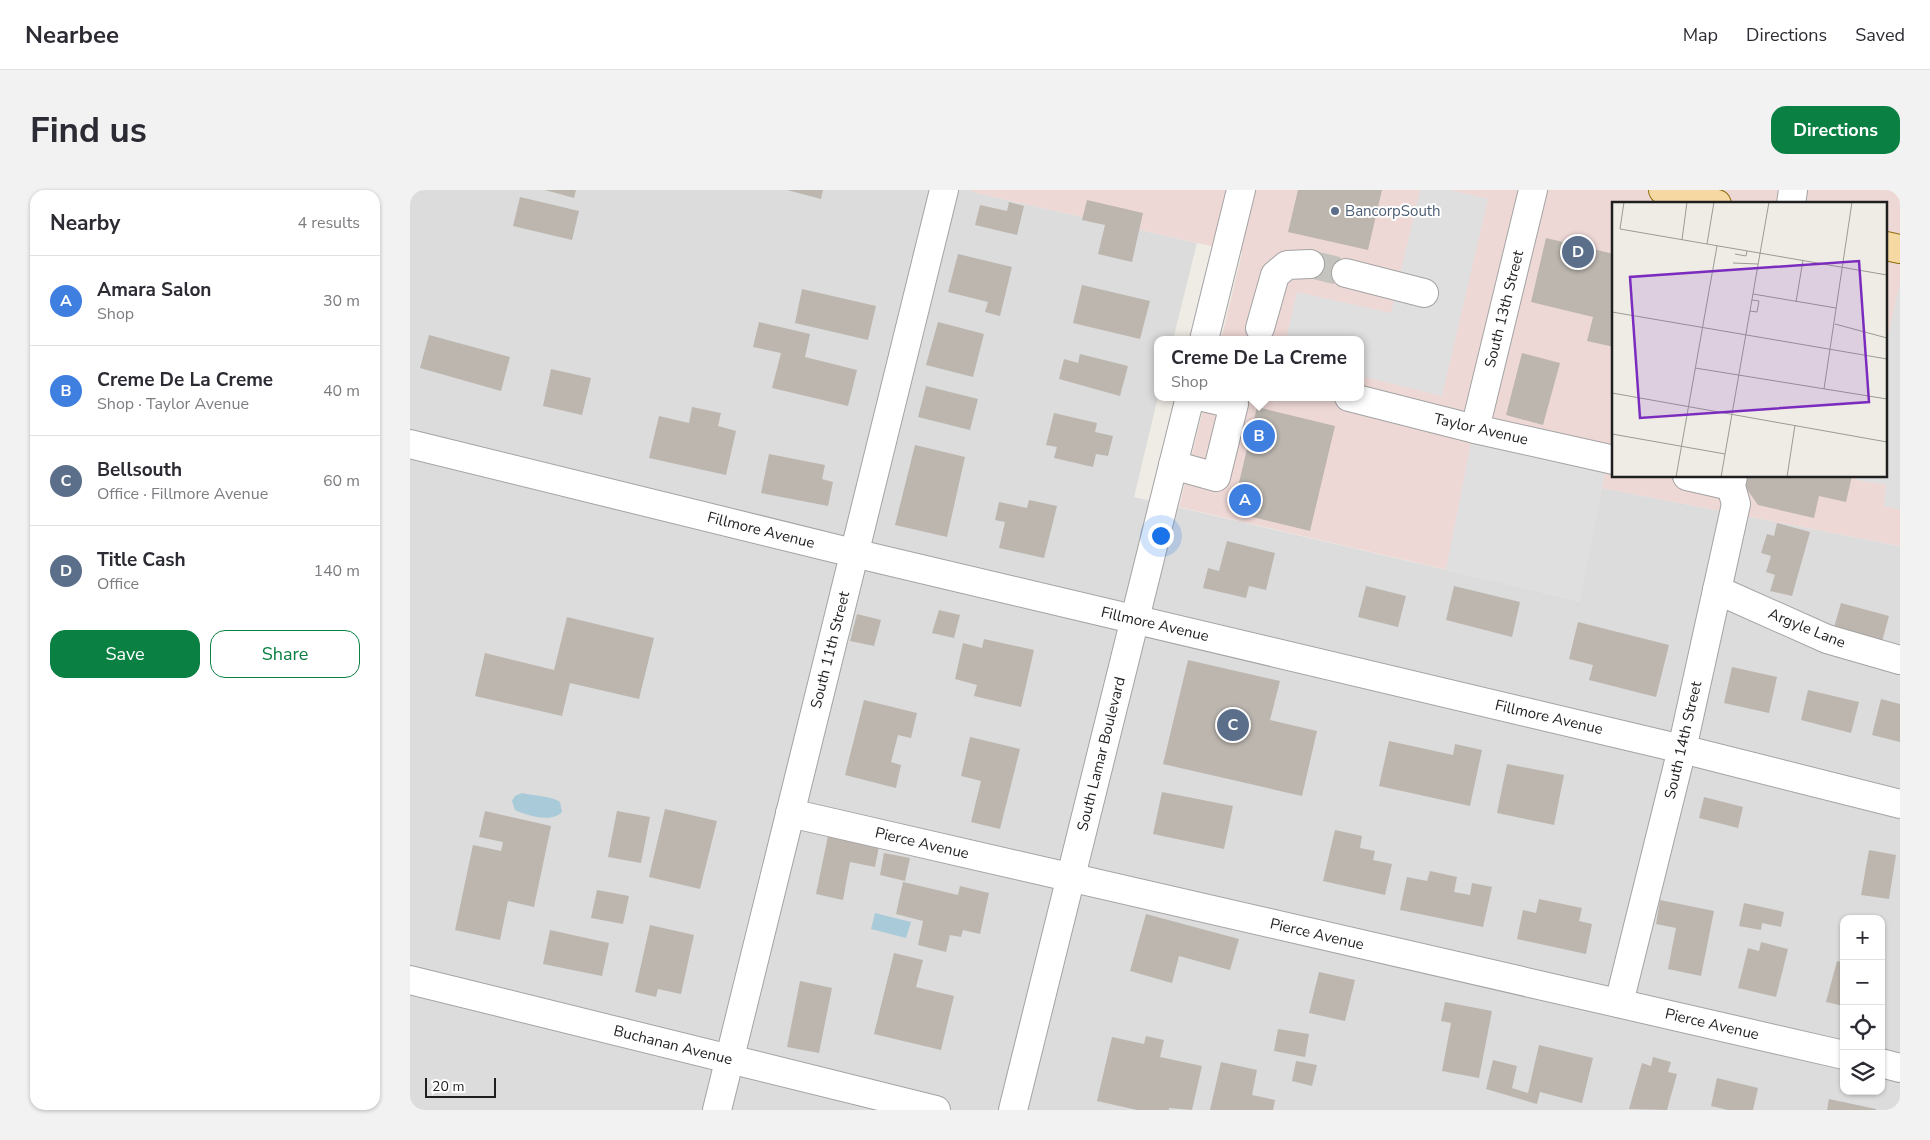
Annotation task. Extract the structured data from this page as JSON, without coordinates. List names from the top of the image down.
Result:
{
  "streets": {
    "street": [
      "South 13th Street",
      "Taylor Avenue",
      "Fillmore Avenue",
      "Argyle Lane",
      "South 11th Street",
      "South 14th Street",
      "South Lamar Boulevard",
      "Pierce Avenue",
      "Buchanan Avenue"
    ]
  },
  "crossings": [
    ["South 13th Street", "Taylor Avenue"],
    ["Fillmore Avenue", "South 11th Street"],
    ["Fillmore Avenue", "South 14th Street"],
    ["Fillmore Avenue", "South Lamar Boulevard"],
    ["Argyle Lane", "South 14th Street"],
    ["South 11th Street", "Pierce Avenue"],
    ["South 11th Street", "Buchanan Avenue"],
    ["South 14th Street", "Pierce Avenue"],
    ["South Lamar Boulevard", "Pierce Avenue"]
  ],
  "places": ["BancorpSouth"],
  "scale_bar": "20 m",
  "page": {
    "header": "Nearbee",
    "nav": ["Map", "Directions", "Saved"],
    "buttons": [
      "Directions",
      ["Save", "Share"]
    ],
    "title": "Find us",
    "heading": ["Nearby", "4 results"],
    "pins": [
      "D",
      "B",
      "A",
      "C"
    ],
    "list": [
      {
        "mark": "A",
        "name": "Amara Salon",
        "note": "Shop",
        "value": "30 m"
      },
      {
        "mark": "B",
        "name": "Creme De La Creme",
        "note": "Shop · Taylor Avenue",
        "value": "40 m"
      },
      {
        "mark": "C",
        "name": "Bellsouth",
        "note": "Office · Fillmore Avenue",
        "value": "60 m"
      },
      {
        "mark": "D",
        "name": "Title Cash",
        "note": "Office",
        "value": "140 m"
      }
    ],
    "popup": ["Creme De La Creme", "Shop"],
    "map_buttons": ["+", "−"],
    "scale": "20 m"
  }
}
